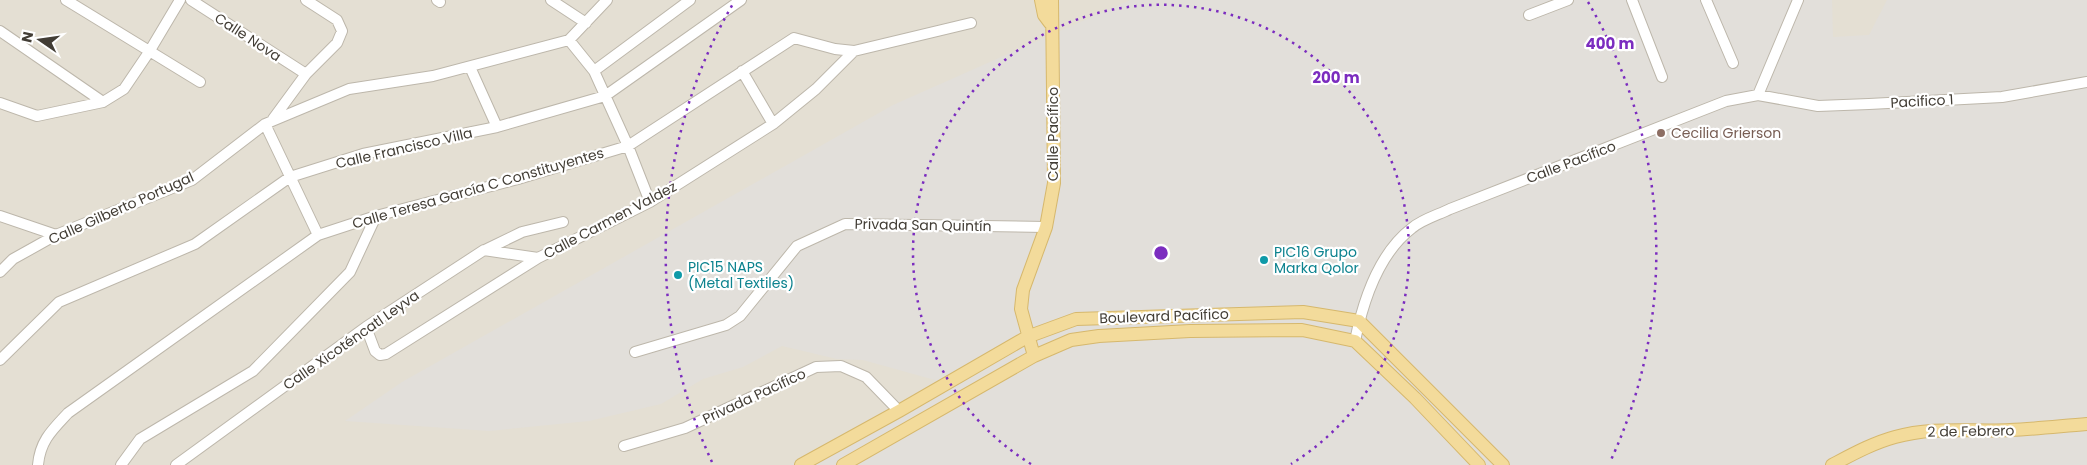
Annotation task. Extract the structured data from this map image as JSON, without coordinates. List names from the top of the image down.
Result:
{
  "streets": {
    "main road": ["Calle Pacífico", "Boulevard Pacífico", "2 de Febrero"],
    "street": [
      "Calle Nova",
      "Pacifico 1",
      "Calle Francisco Villa",
      "Calle Teresa García C Constituyentes",
      "Calle Gilberto Portugal",
      "Calle Carmen Valdez",
      "Privada San Quintín",
      "Calle Xicoténcatl Leyva",
      "Privada Pacífico"
    ]
  },
  "crossings": [
    ["Pacifico 1", "Calle Pacífico"],
    ["Calle Pacífico", "Privada San Quintín"],
    ["Calle Pacífico", "Boulevard Pacífico"],
    ["Calle Teresa García C Constituyentes", "Calle Carmen Valdez"],
    ["Calle Carmen Valdez", "Calle Xicoténcatl Leyva"],
    ["Boulevard Pacífico", "Privada Pacífico"]
  ],
  "places": ["Cecilia Grierson", "PIC16 Grupo Marka Qolor", "PIC15 NAPS (Metal Textiles)"],
  "north": "left",
  "rings": ["400 m", "200 m"]
}
